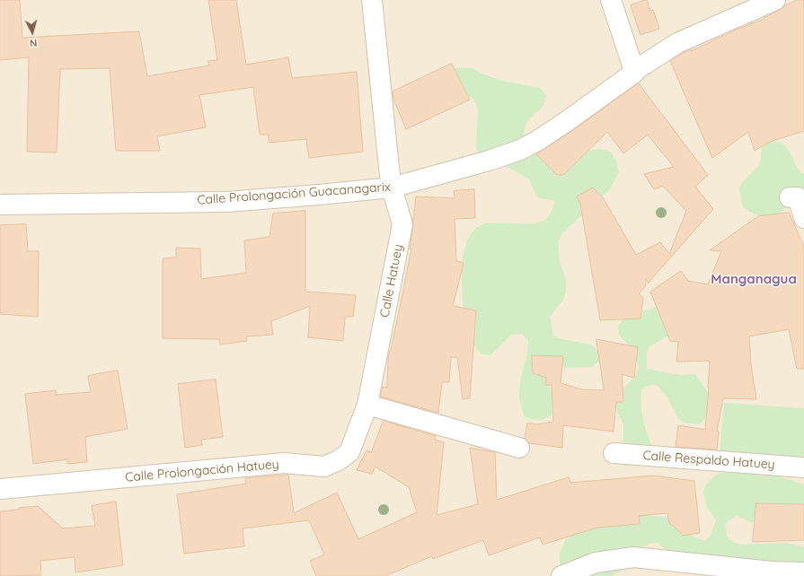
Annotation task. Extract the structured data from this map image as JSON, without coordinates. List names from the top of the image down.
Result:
{
  "streets": {
    "street": [
      "Calle Prolongación Guacanagarix",
      "Calle Hatuey",
      "Calle Respaldo Hatuey",
      "Calle Prolongación Hatuey"
    ]
  },
  "crossings": [
    ["Calle Prolongación Guacanagarix", "Calle Hatuey"],
    ["Calle Hatuey", "Calle Prolongación Hatuey"]
  ],
  "districts": ["Manganagua"],
  "north": "bottom"
}
